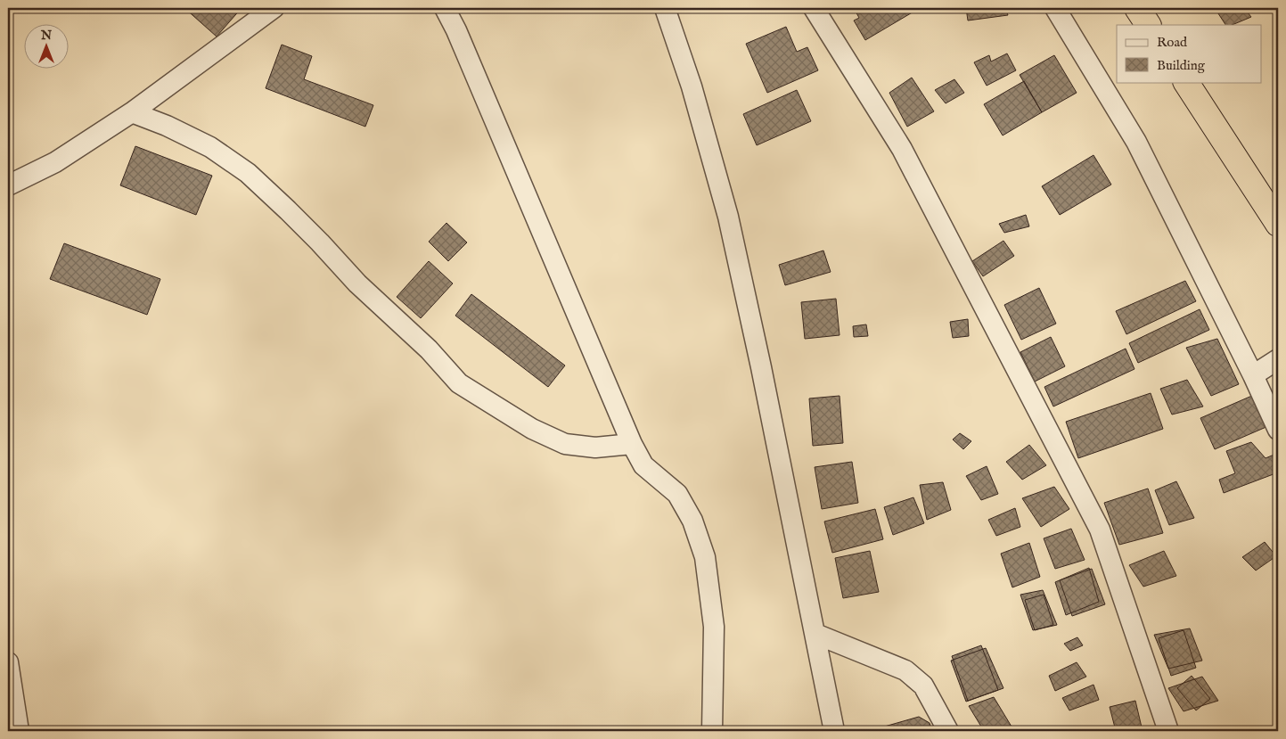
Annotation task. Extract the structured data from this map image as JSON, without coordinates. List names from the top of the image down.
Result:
{
  "legend": ["Road", "Building"],
  "north": "top"
}
